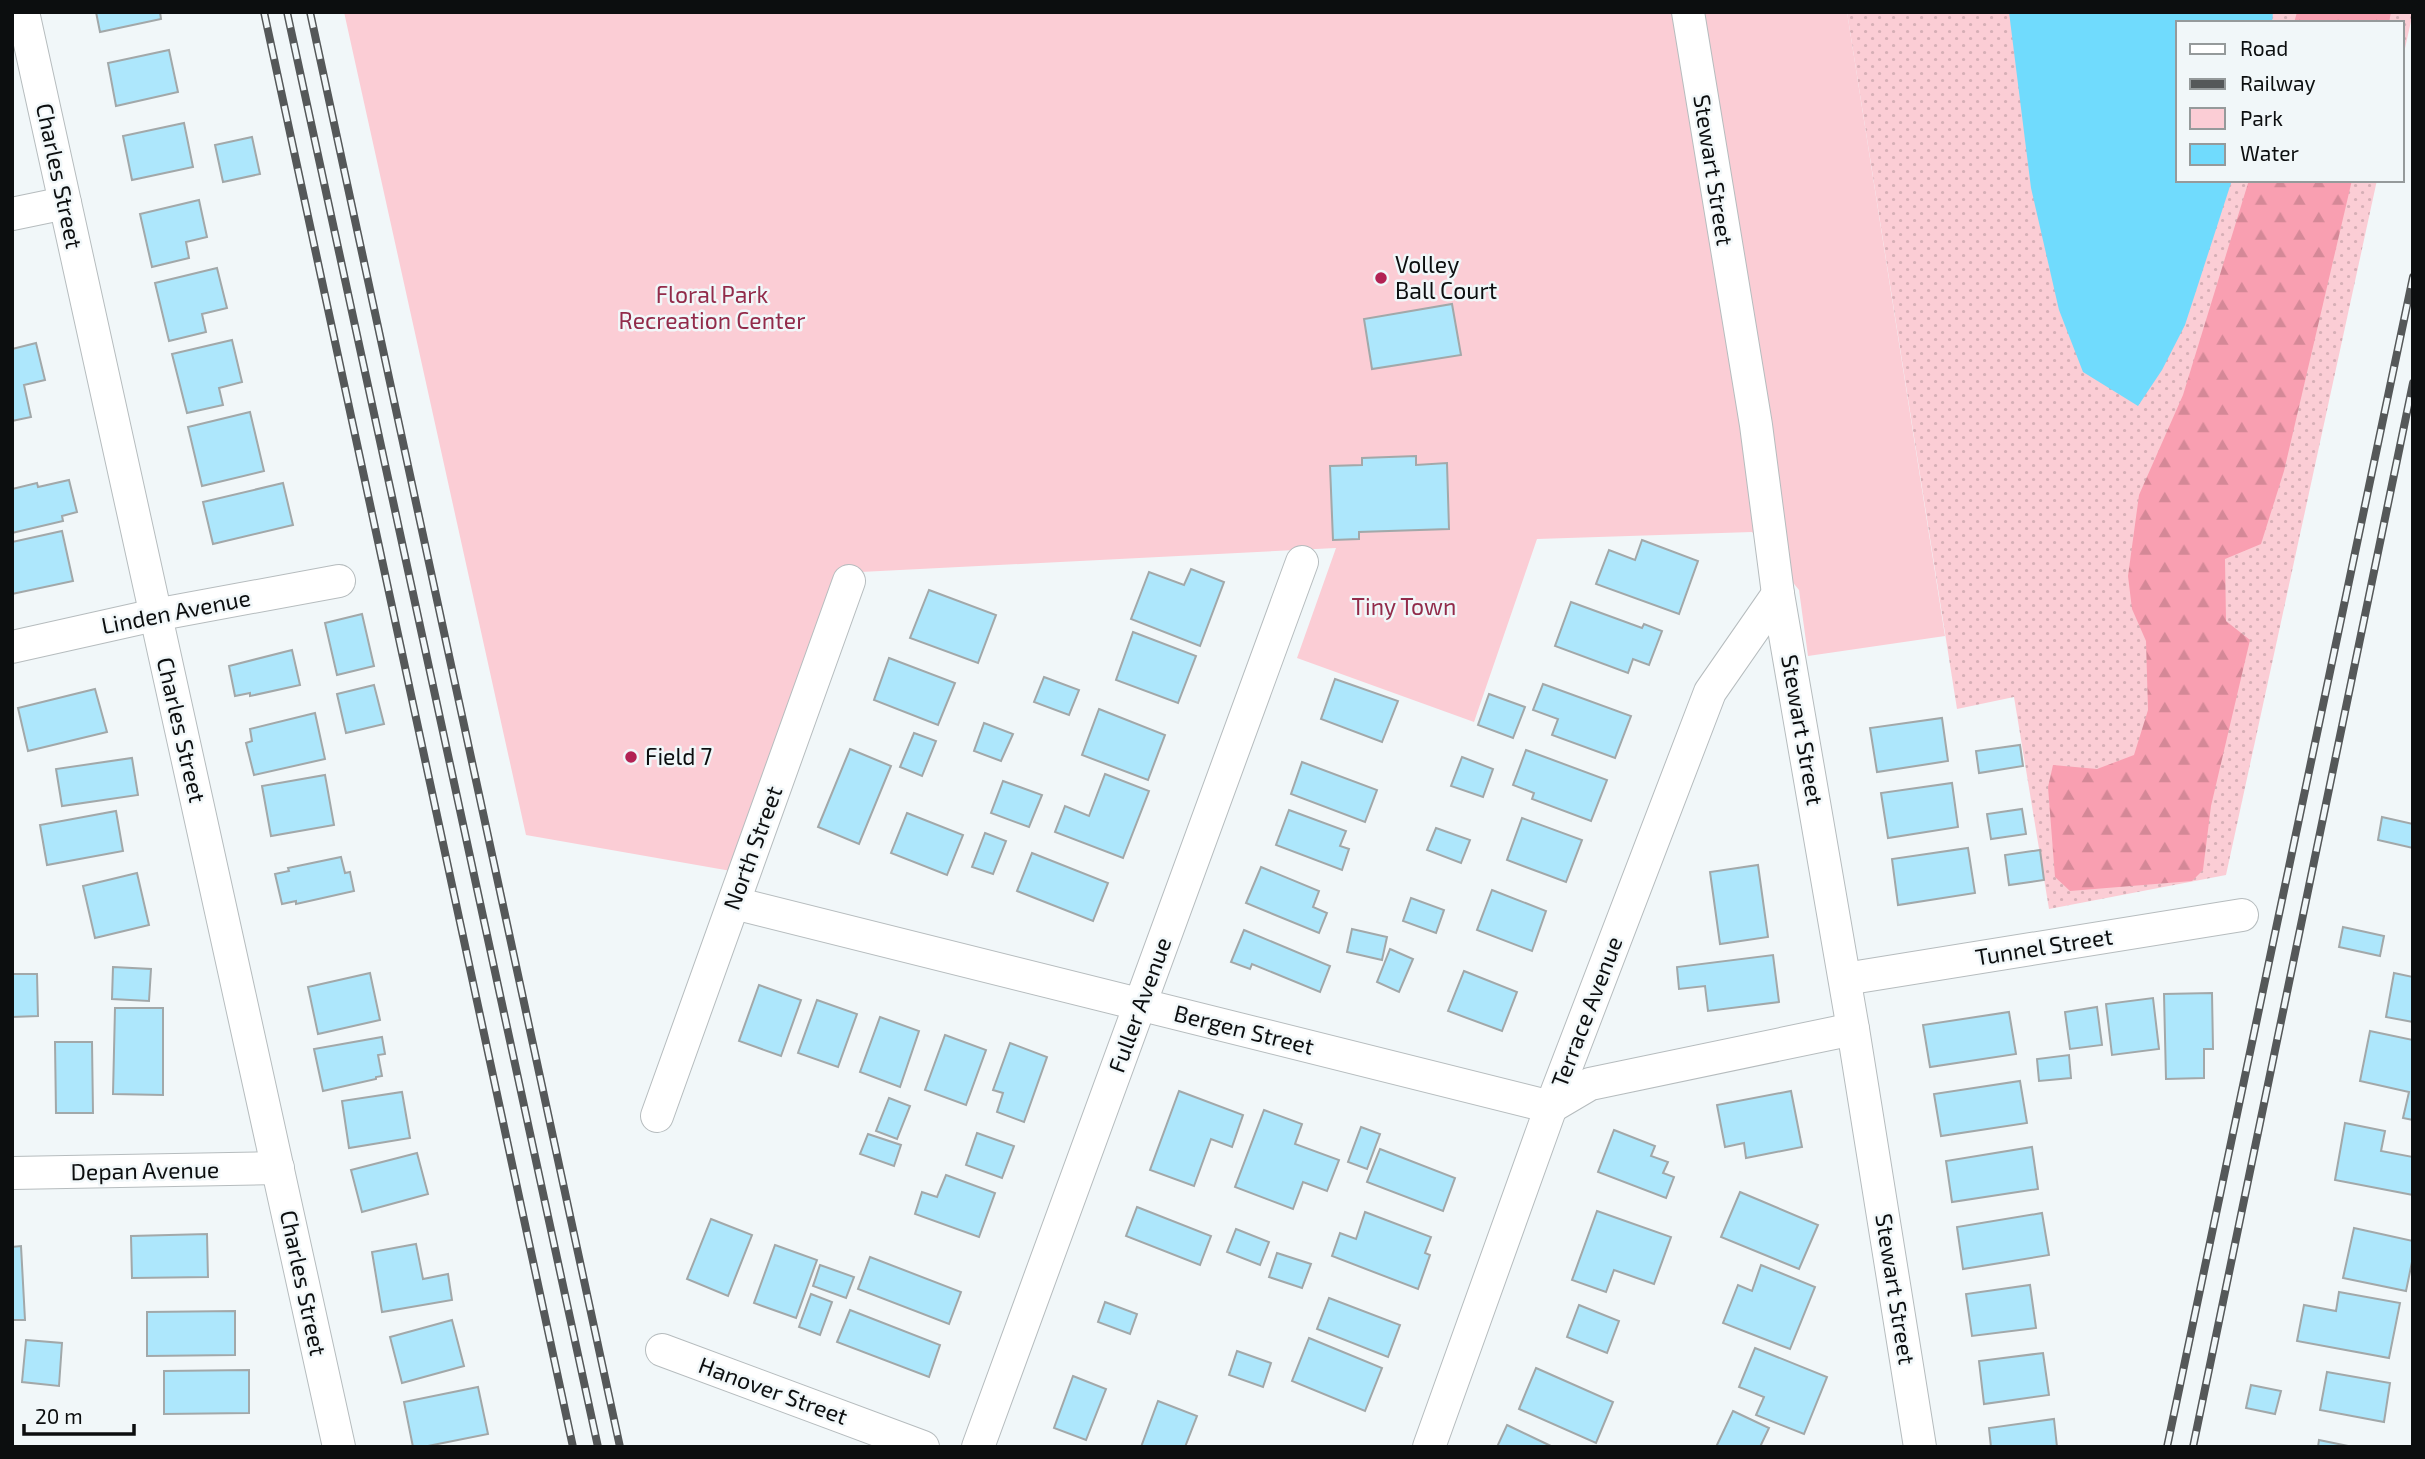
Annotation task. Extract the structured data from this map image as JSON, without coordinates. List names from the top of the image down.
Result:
{
  "streets": {
    "street": [
      "Stewart Street",
      "Charles Street",
      "Linden Avenue",
      "North Street",
      "Tunnel Street",
      "Fuller Avenue",
      "Terrace Avenue",
      "Bergen Street",
      "Depan Avenue",
      "Hanover Street"
    ]
  },
  "crossings": [
    ["Stewart Street", "Tunnel Street"],
    ["Stewart Street", "Terrace Avenue"],
    ["Charles Street", "Linden Avenue"],
    ["Charles Street", "Depan Avenue"],
    ["North Street", "Bergen Street"],
    ["Fuller Avenue", "Bergen Street"],
    ["Terrace Avenue", "Bergen Street"]
  ],
  "parks": ["Floral Park Recreation Center", "Tiny Town"],
  "places": ["Volley Ball Court", "Field 7"],
  "legend": [
    "Road",
    "Railway",
    "Park",
    "Water"
  ],
  "scale_bar": "20 m"
}
